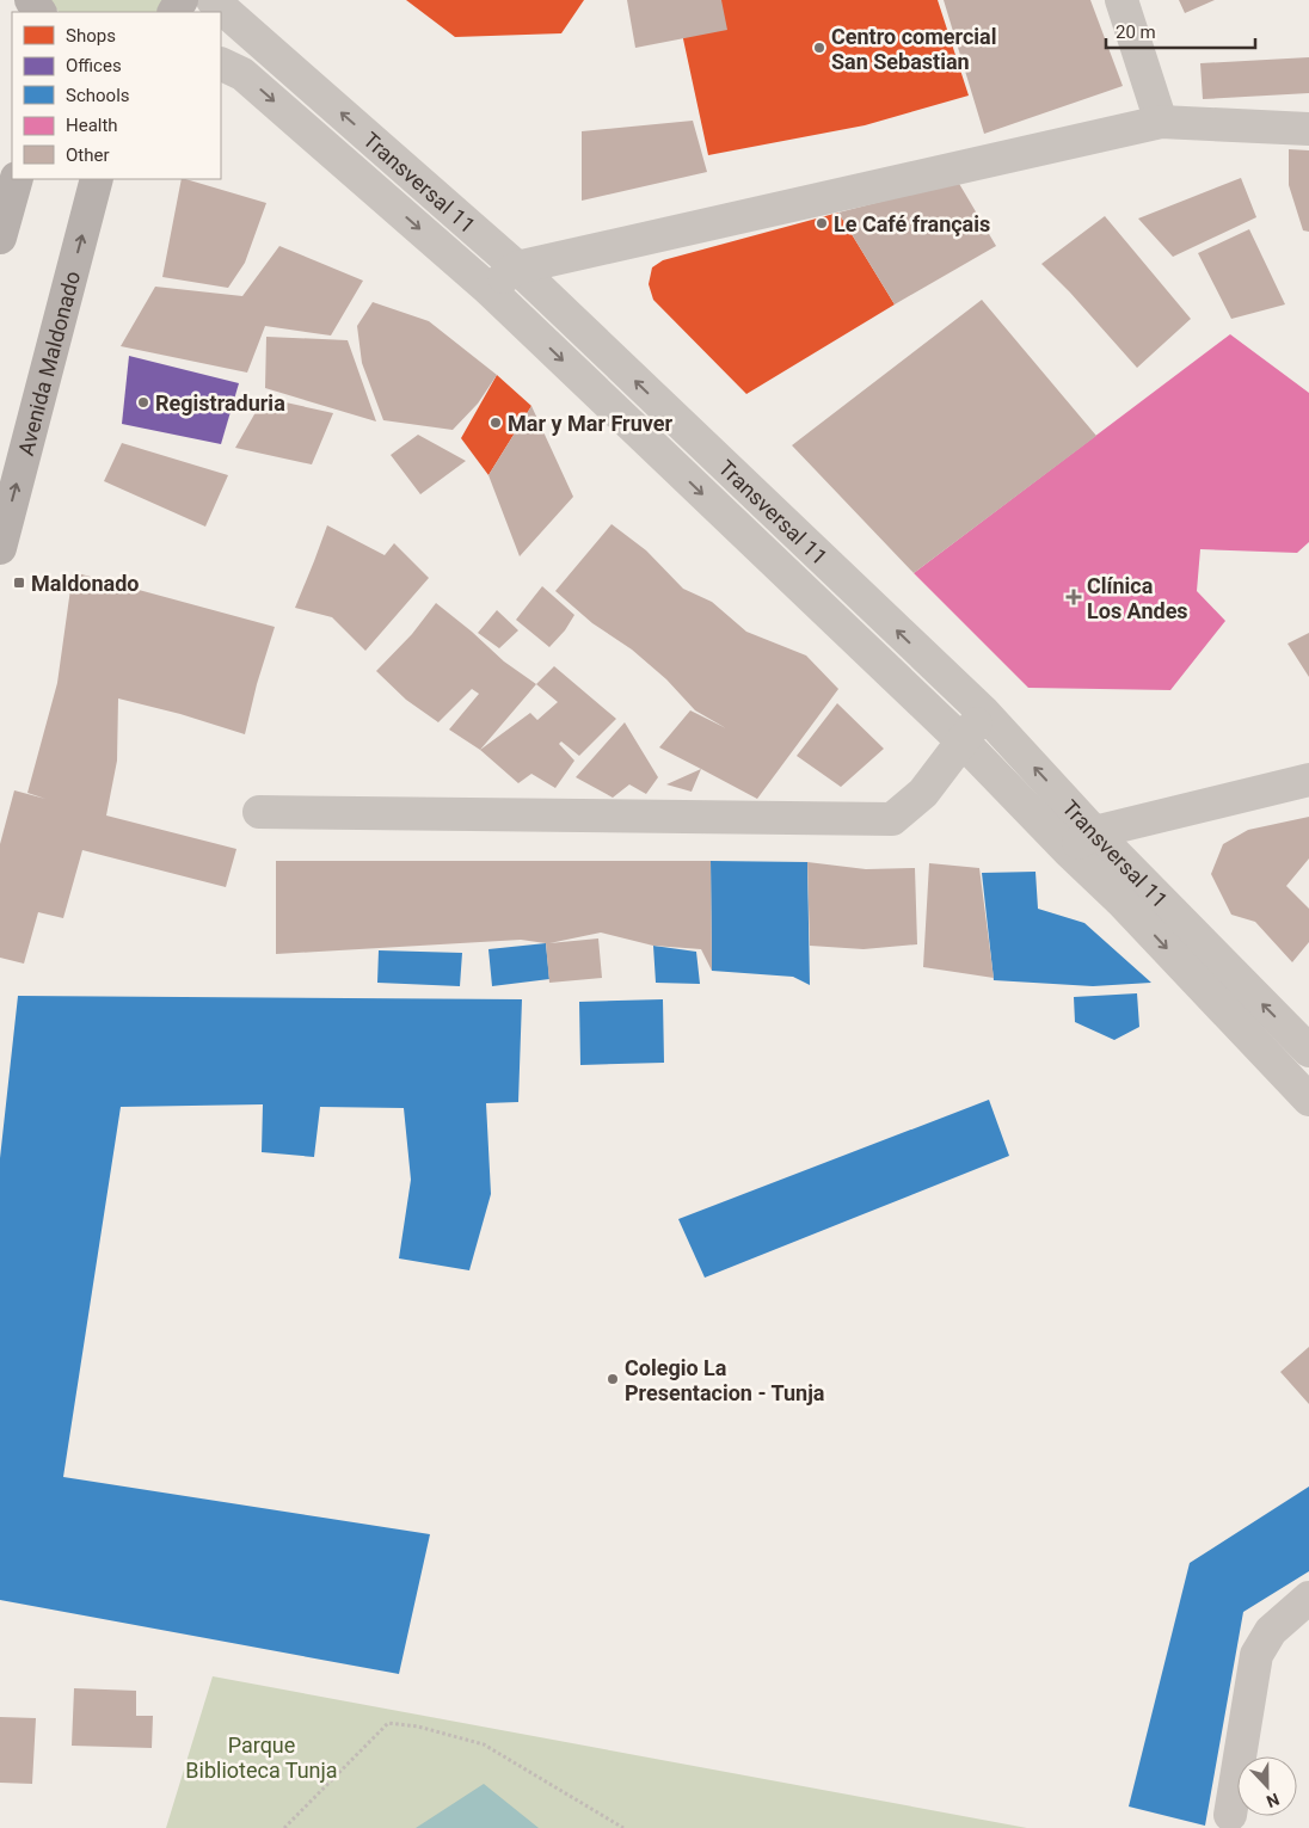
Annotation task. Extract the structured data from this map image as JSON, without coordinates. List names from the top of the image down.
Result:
{
  "streets": {
    "main road": ["Avenida Maldonado"],
    "street": ["Transversal 11"]
  },
  "one_way": ["Avenida Maldonado"],
  "parks": ["Parque Biblioteca Tunja"],
  "places": {
    "other": [
      "Centro comercial San Sebastian",
      "Le Café français",
      "Registraduria",
      "Mar y Mar Fruver",
      "Colegio La Presentacion - Tunja"
    ],
    "transit": ["Maldonado"],
    "health": ["Clínica Los Andes"]
  },
  "legend": [
    "Shops",
    "Offices",
    "Schools",
    "Health",
    "Other"
  ],
  "scale_bar": "20 m",
  "north": "bottom"
}
